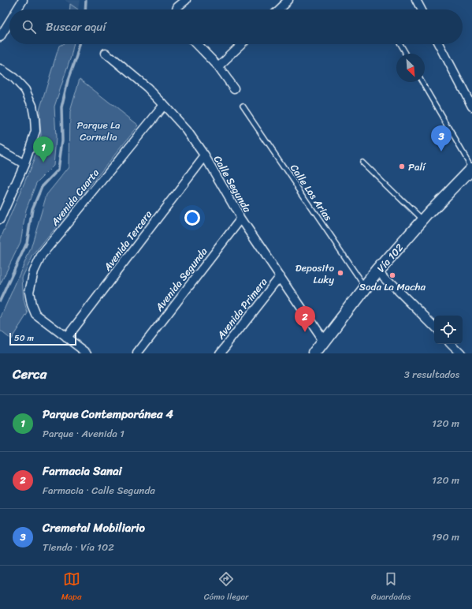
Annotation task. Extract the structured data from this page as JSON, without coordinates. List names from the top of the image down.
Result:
{
  "streets": {
    "main road": ["Vía 102"],
    "street": [
      "Calle Segunda",
      "Avenida Cuarta",
      "Avenida Tercera",
      "Avenida Segunda",
      "Avenida Primera"
    ],
    "lane": ["Calle Los Arias"]
  },
  "crossings": [
    ["Calle Segunda", "Avenida Cuarta"],
    ["Calle Segunda", "Avenida Tercera"],
    ["Calle Segunda", "Vía 102"],
    ["Calle Segunda", "Avenida Segunda"],
    ["Calle Segunda", "Avenida Primera"],
    ["Calle Los Arias", "Vía 102"],
    ["Avenida Cuarta", "Avenida Tercera"]
  ],
  "parks": ["Parque La Cornelia"],
  "places": ["Palí", "Deposito Luky", "Soda La Macha"],
  "scale_bar": "50 m",
  "north": "bottom right",
  "page": {
    "search": "Buscar aquí",
    "pins": ["3", "1", "2"],
    "scale": "50 m",
    "heading": ["Cerca", "3 resultados"],
    "list": [
      {
        "mark": "1",
        "name": "Parque Contemporánea 4",
        "note": "Parque · Avenida 1",
        "value": "120 m"
      },
      {
        "mark": "2",
        "name": "Farmacia Sanai",
        "note": "Farmacia · Calle Segunda",
        "value": "120 m"
      },
      {
        "mark": "3",
        "name": "Cremetal Mobiliario",
        "note": "Tienda · Vía 102",
        "value": "190 m"
      }
    ],
    "nav": ["Mapa", "Cómo llegar", "Guardados"]
  }
}
